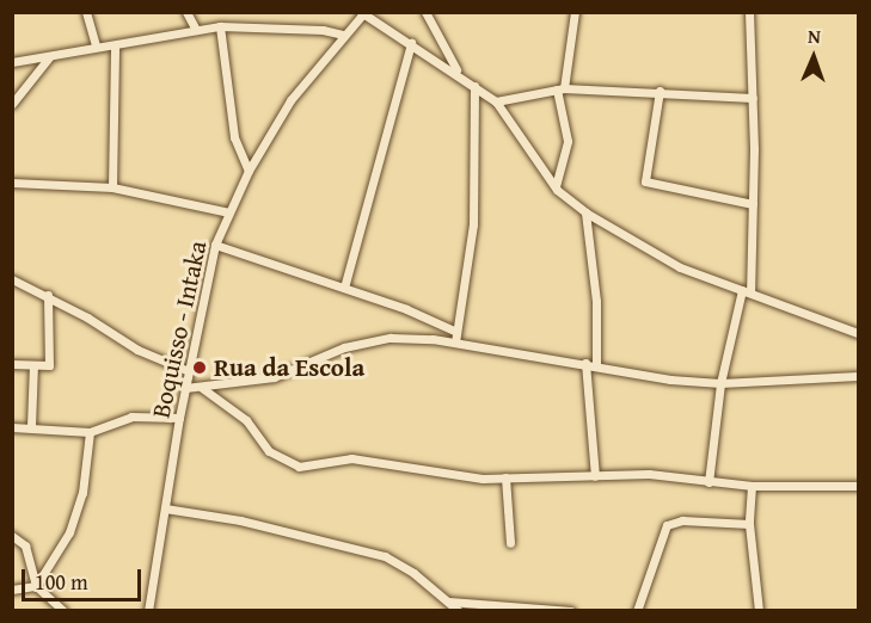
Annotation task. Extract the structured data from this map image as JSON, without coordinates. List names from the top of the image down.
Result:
{
  "streets": {
    "street": ["Boquisso - Intaka"]
  },
  "places": ["Rua da Escola"],
  "scale_bar": "100 m",
  "north": "top"
}
